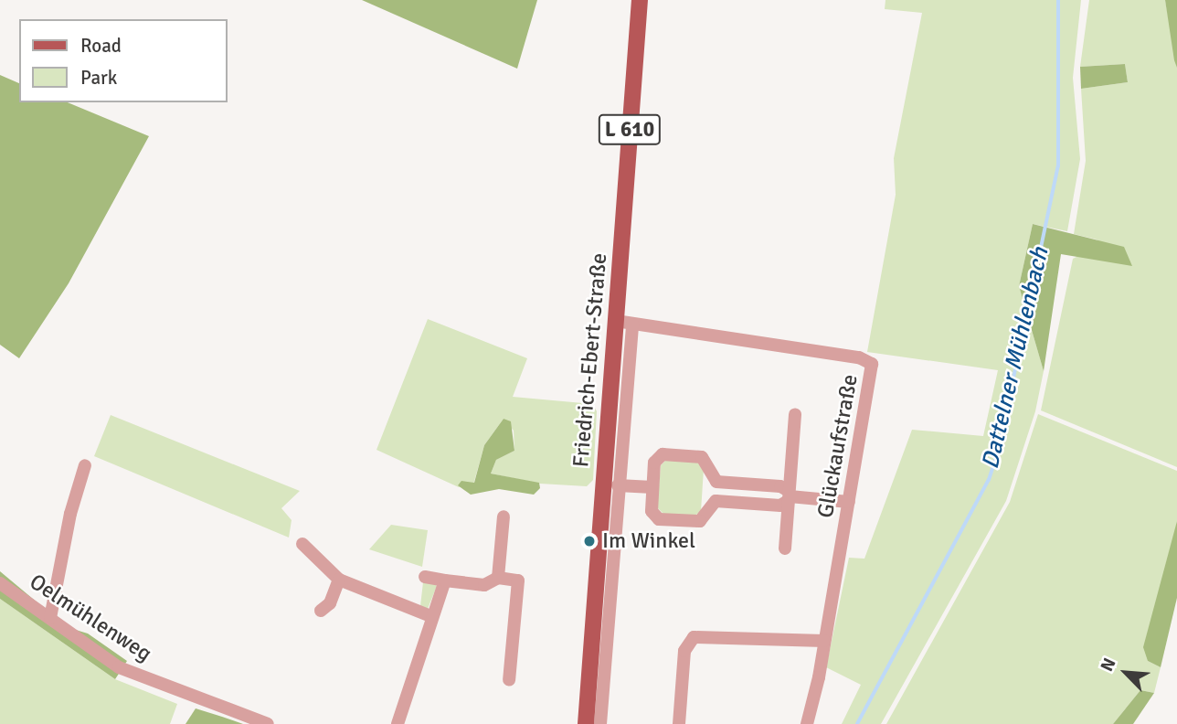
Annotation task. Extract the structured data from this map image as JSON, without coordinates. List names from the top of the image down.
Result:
{
  "streets": {
    "main road": ["L 610", "Friedrich-Ebert-Straße"],
    "street": ["Glückaufstraße", "Oelmühlenweg"]
  },
  "crossings": [
    ["Friedrich-Ebert-Straße", "Glückaufstraße"]
  ],
  "water": ["Dattelner Mühlenbach"],
  "places": ["Im Winkel"],
  "legend": ["Road", "Park"],
  "north": "top left"
}
